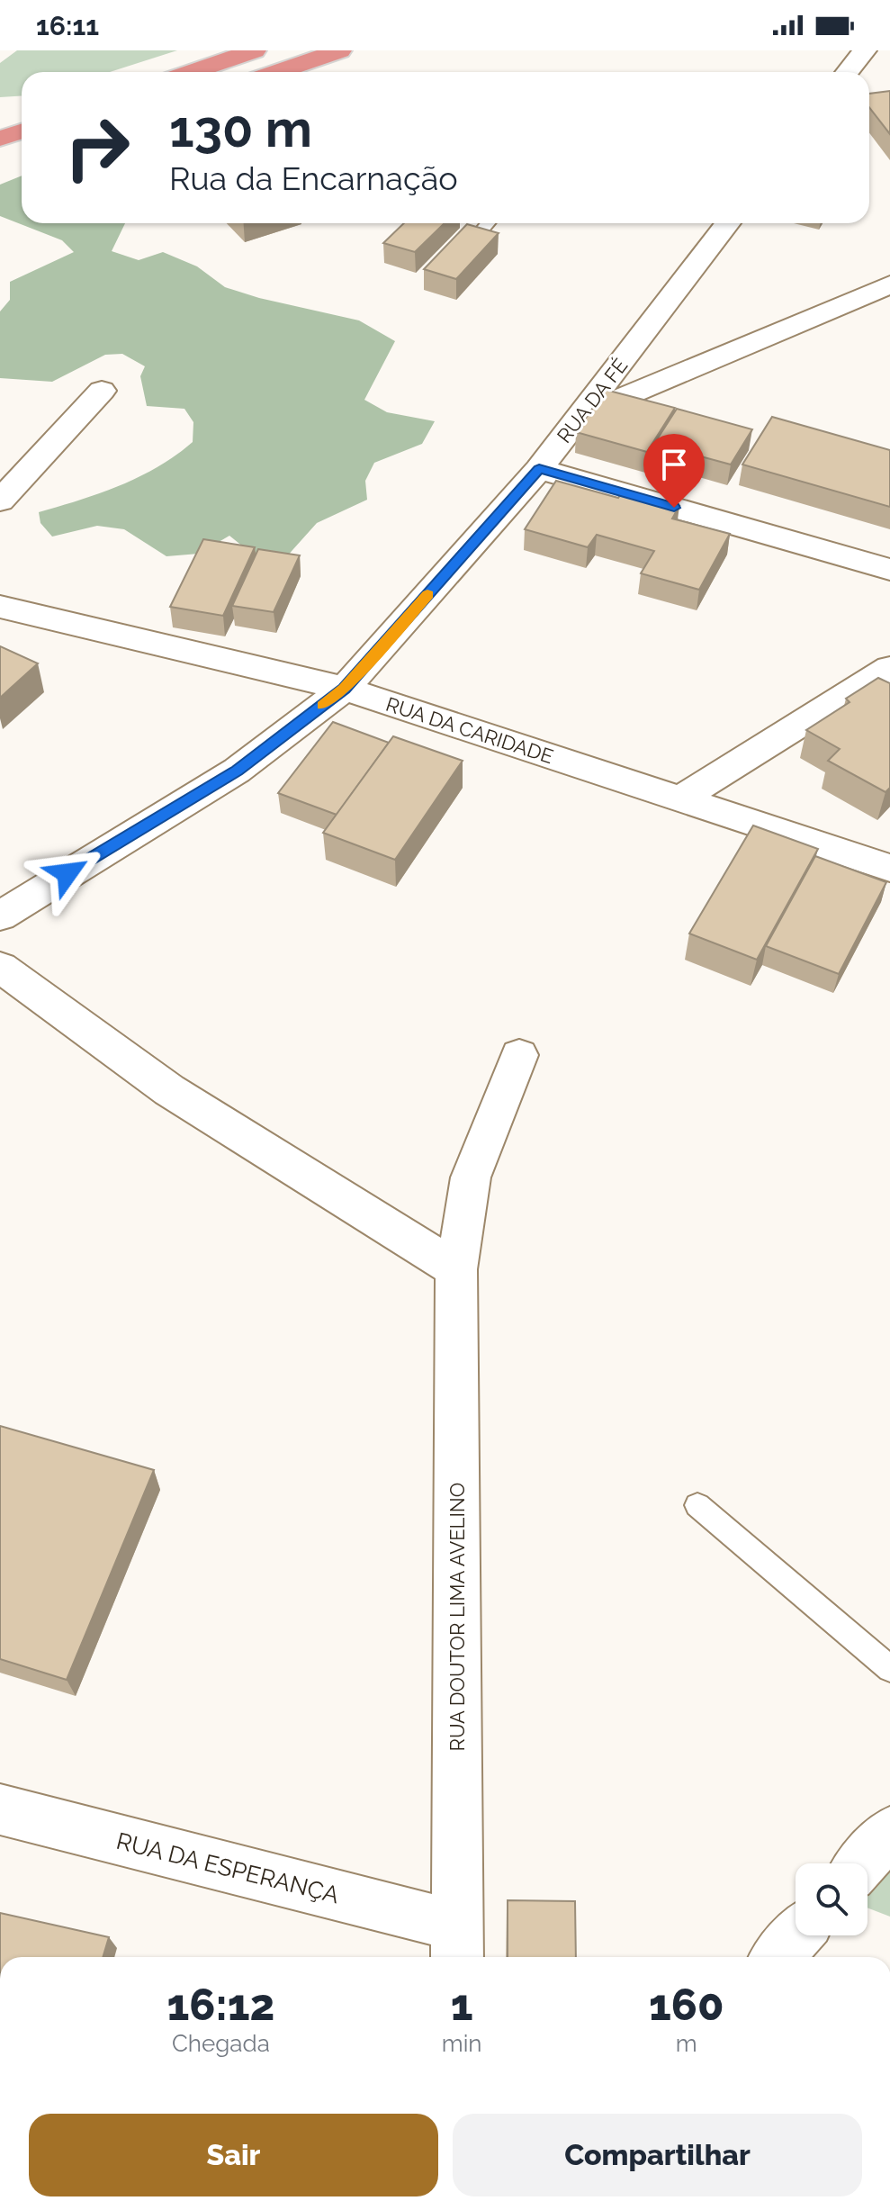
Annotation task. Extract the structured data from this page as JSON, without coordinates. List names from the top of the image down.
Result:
{
  "streets": {
    "street": [
      "RUA DA FÉ",
      "RUA DA CARIDADE",
      "RUA DOUTOR LIMA AVELINO",
      "RUA DA ESPERANÇA"
    ]
  },
  "crossings": [
    ["RUA DA FÉ", "RUA DA CARIDADE"],
    ["RUA DOUTOR LIMA AVELINO", "RUA DA ESPERANÇA"]
  ],
  "page": {
    "status": "16:11",
    "turn": ["130 m", "Rua da Encarnação"],
    "eta": [
      "16:12",
      "Chegada",
      "1",
      "min",
      "160",
      "m"
    ],
    "buttons": ["Sair", "Compartilhar"]
  }
}
